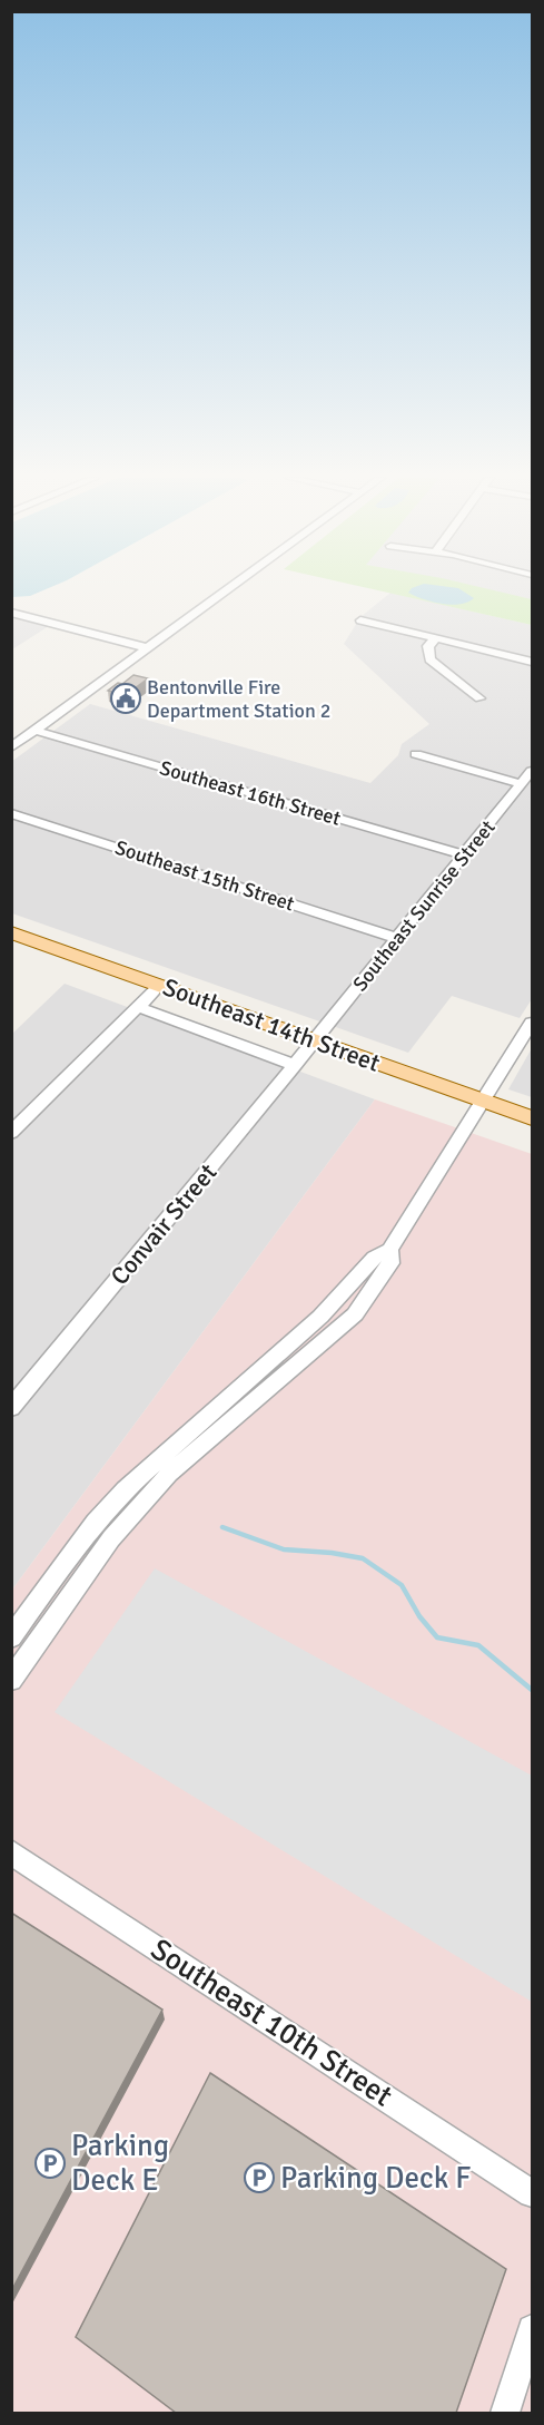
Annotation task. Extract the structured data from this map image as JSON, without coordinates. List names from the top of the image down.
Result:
{
  "streets": {
    "main road": ["Southeast 14th Street"],
    "street": [
      "Southeast 16th Street",
      "Southeast 15th Street",
      "Southeast Sunrise Street",
      "Convair Street",
      "Southeast 10th Street"
    ]
  },
  "crossings": [
    ["Southeast 16th Street", "Southeast Sunrise Street"],
    ["Southeast 15th Street", "Southeast Sunrise Street"],
    ["Southeast Sunrise Street", "Southeast 14th Street"],
    ["Southeast Sunrise Street", "Convair Street"],
    ["Southeast 14th Street", "Convair Street"]
  ],
  "places": {
    "public building": ["Bentonville Fire Department Station 2"],
    "parking": ["Parking Deck E", "Parking Deck F"]
  }
}
